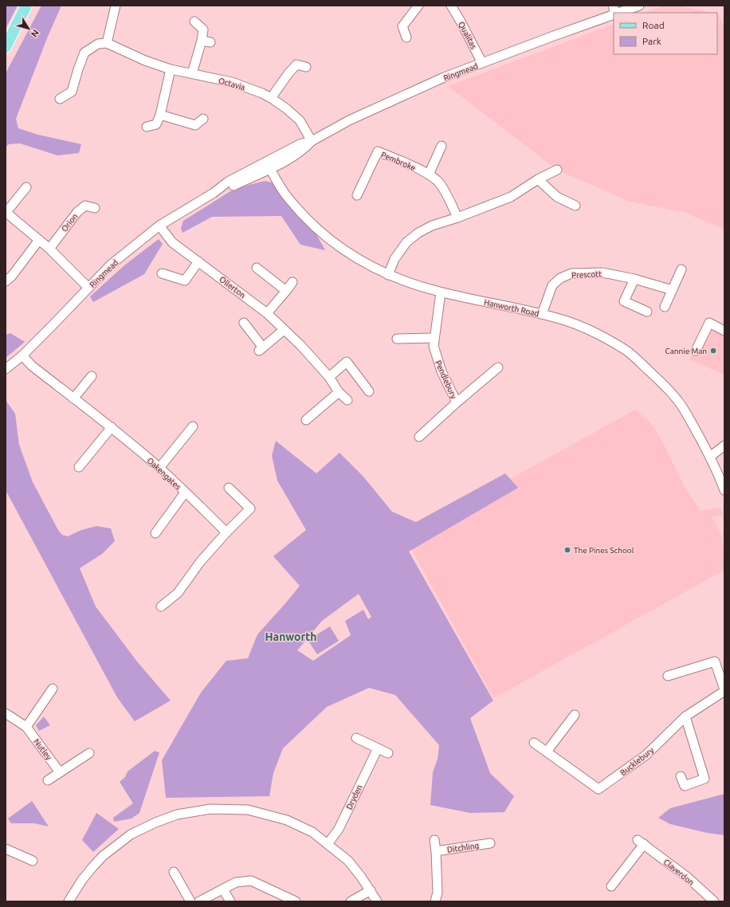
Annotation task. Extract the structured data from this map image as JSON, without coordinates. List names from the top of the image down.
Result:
{
  "streets": {
    "street": [
      "Qualitas",
      "Ringmead",
      "Octavia",
      "Pembroke",
      "Orion",
      "Prescott",
      "Ollerton",
      "Hanworth Road",
      "Pendlebury",
      "Oakengates",
      "Nutley",
      "Bucklebury",
      "Dryden",
      "Ditchling",
      "Claverdon"
    ]
  },
  "crossings": [
    ["Qualitas", "Ringmead"],
    ["Ringmead", "Octavia"],
    ["Ringmead", "Ollerton"],
    ["Ringmead", "Hanworth Road"],
    ["Ringmead", "Oakengates"],
    ["Prescott", "Hanworth Road"],
    ["Hanworth Road", "Pendlebury"]
  ],
  "districts": ["Hanworth"],
  "places": ["Cannie Man", "The Pines School"],
  "legend": ["Road", "Park"],
  "north": "bottom right"
}
